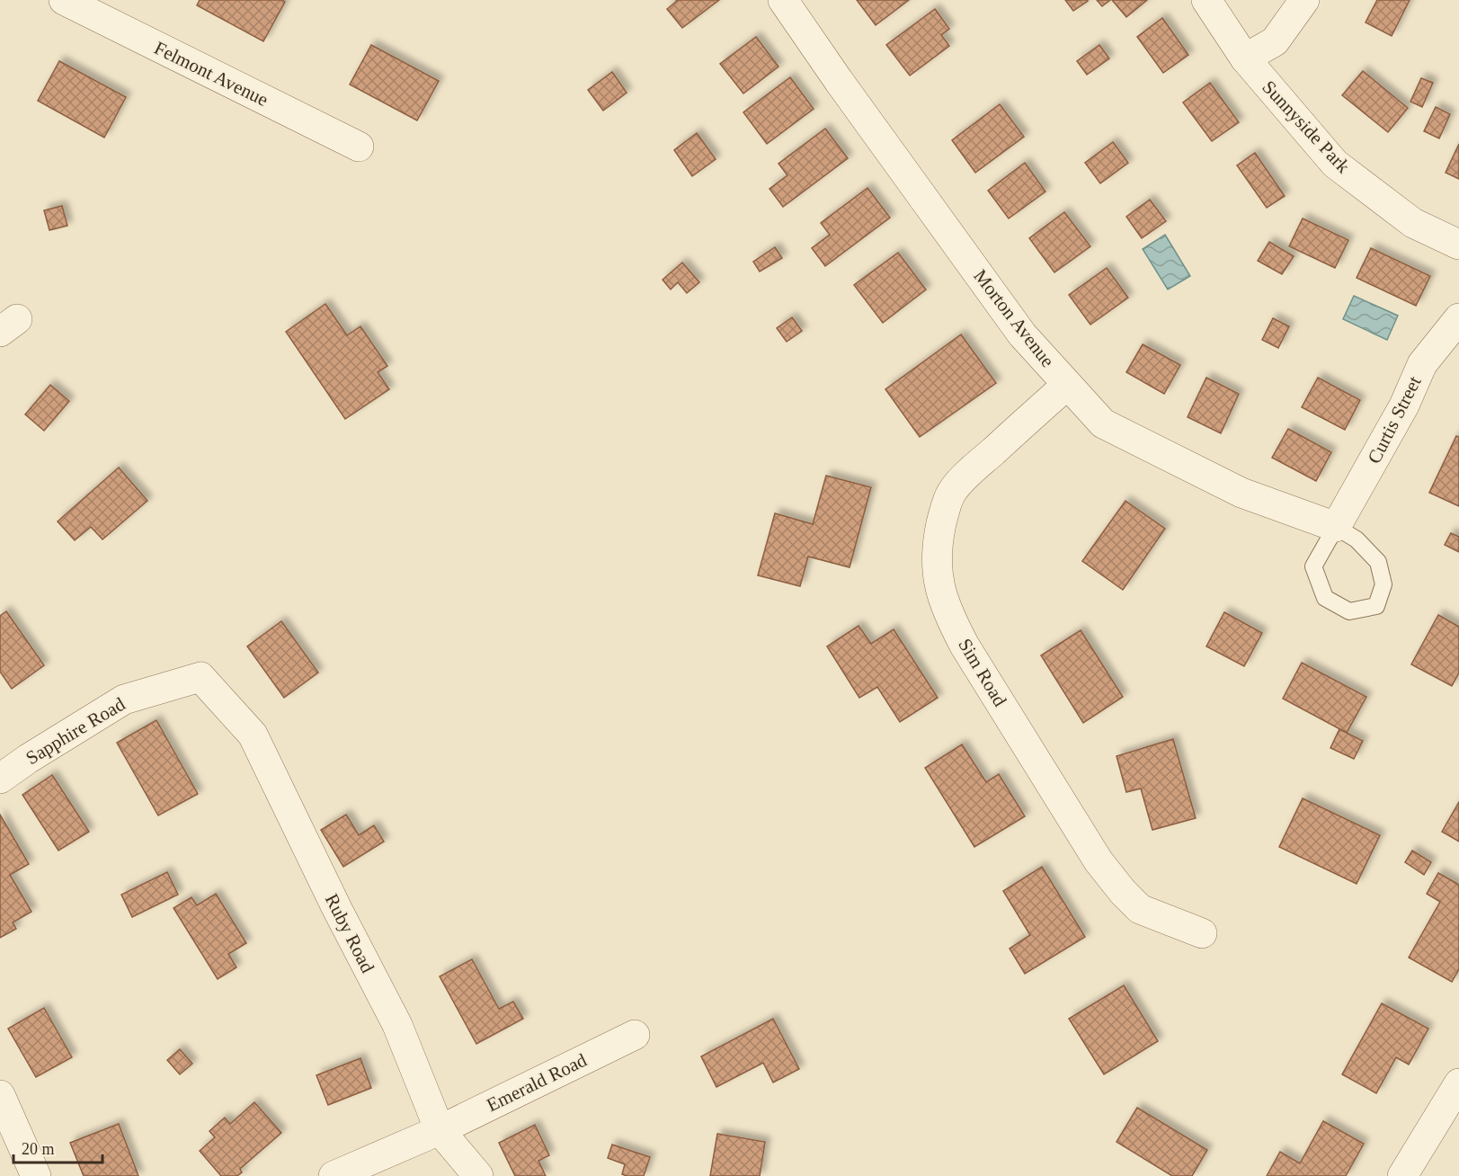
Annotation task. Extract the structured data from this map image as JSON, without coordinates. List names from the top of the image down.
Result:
{
  "streets": {
    "street": [
      "Felmont Avenue",
      "Sunnyside Park",
      "Morton Avenue",
      "Curtis Street",
      "Sim Road",
      "Sapphire Road",
      "Ruby Road",
      "Emerald Road"
    ]
  },
  "crossings": [
    ["Morton Avenue", "Curtis Street"],
    ["Morton Avenue", "Sim Road"],
    ["Sapphire Road", "Ruby Road"],
    ["Ruby Road", "Emerald Road"]
  ],
  "scale_bar": "20 m"
}
